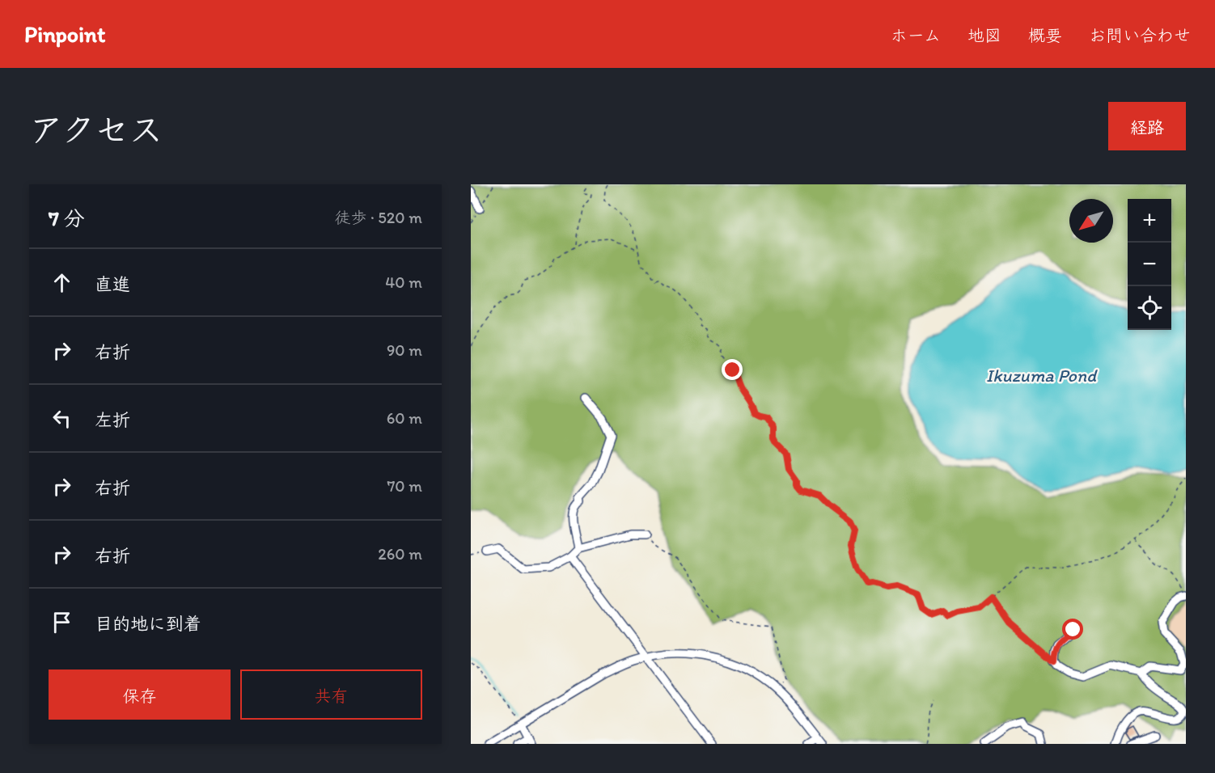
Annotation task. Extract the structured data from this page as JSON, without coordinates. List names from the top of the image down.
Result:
{
  "water": ["Ikuzuma Pond"],
  "north": "bottom left",
  "page": {
    "header": "Pinpoint",
    "nav": [
      "ホーム",
      "地図",
      "概要",
      "お問い合わせ"
    ],
    "title": "アクセス",
    "buttons": [
      "経路",
      ["保存", "共有"]
    ],
    "heading": ["7 分", "徒歩 · 520 m"],
    "map_buttons": ["+", "−"],
    "list": [
      ["直進", "40 m"],
      ["右折", "90 m"],
      ["左折", "60 m"],
      ["右折", "70 m"],
      ["右折", "260 m"],
      "目的地に到着"
    ]
  }
}
